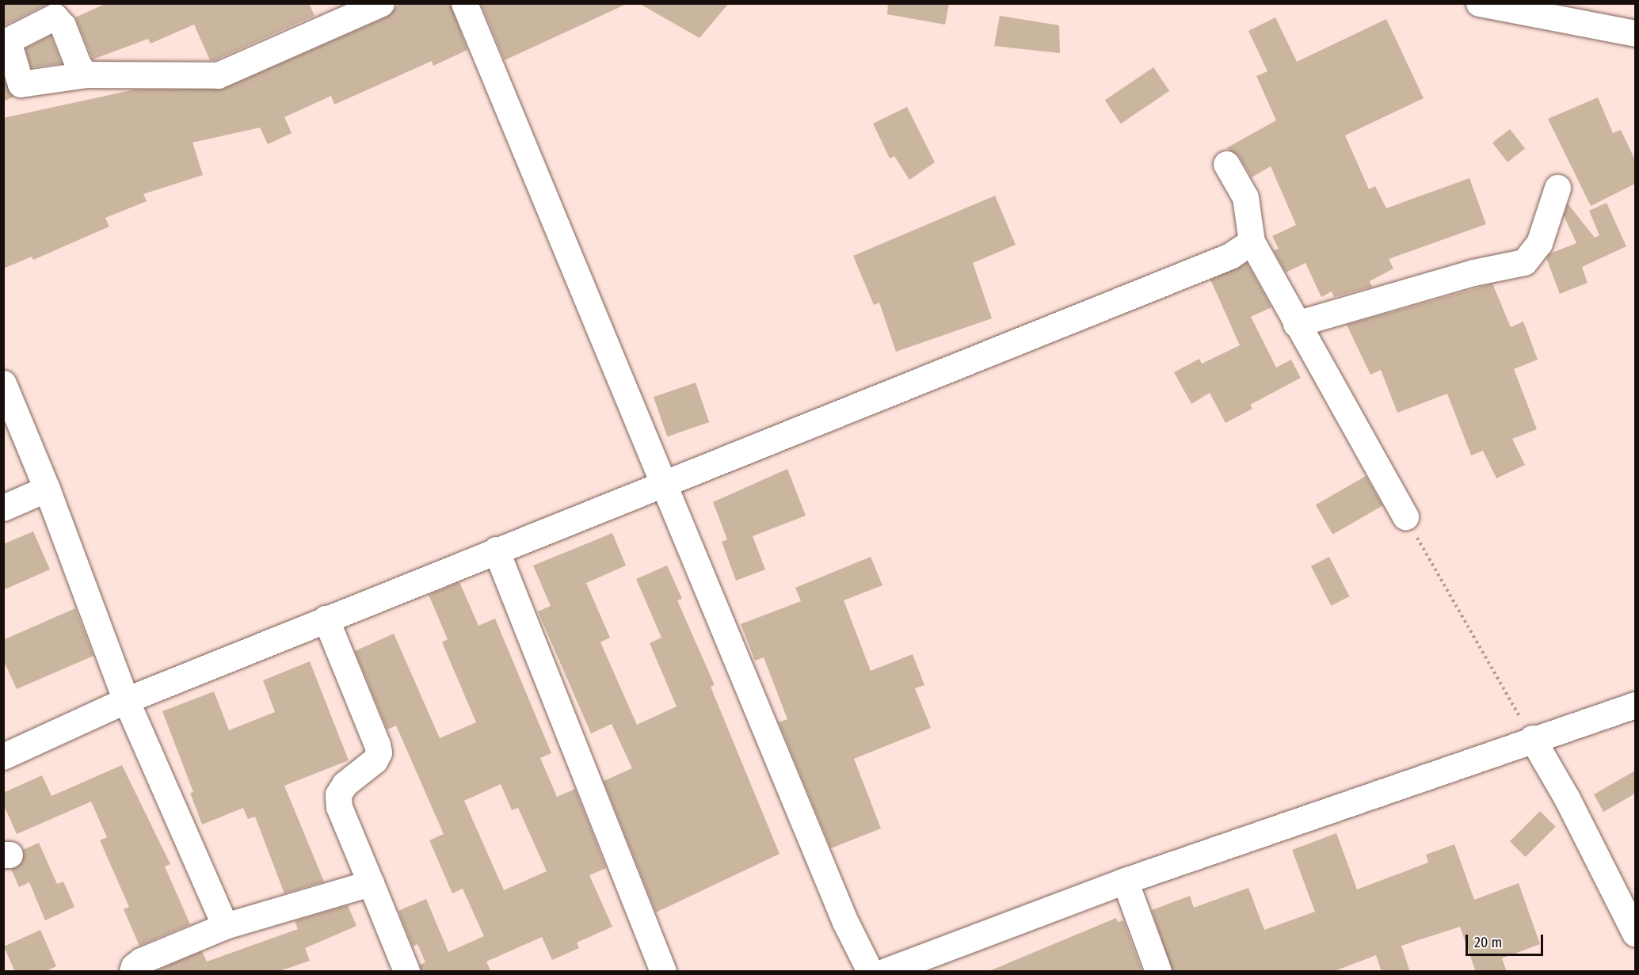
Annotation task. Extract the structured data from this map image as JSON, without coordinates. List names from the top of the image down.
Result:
{
  "scale_bar": "20 m"
}
